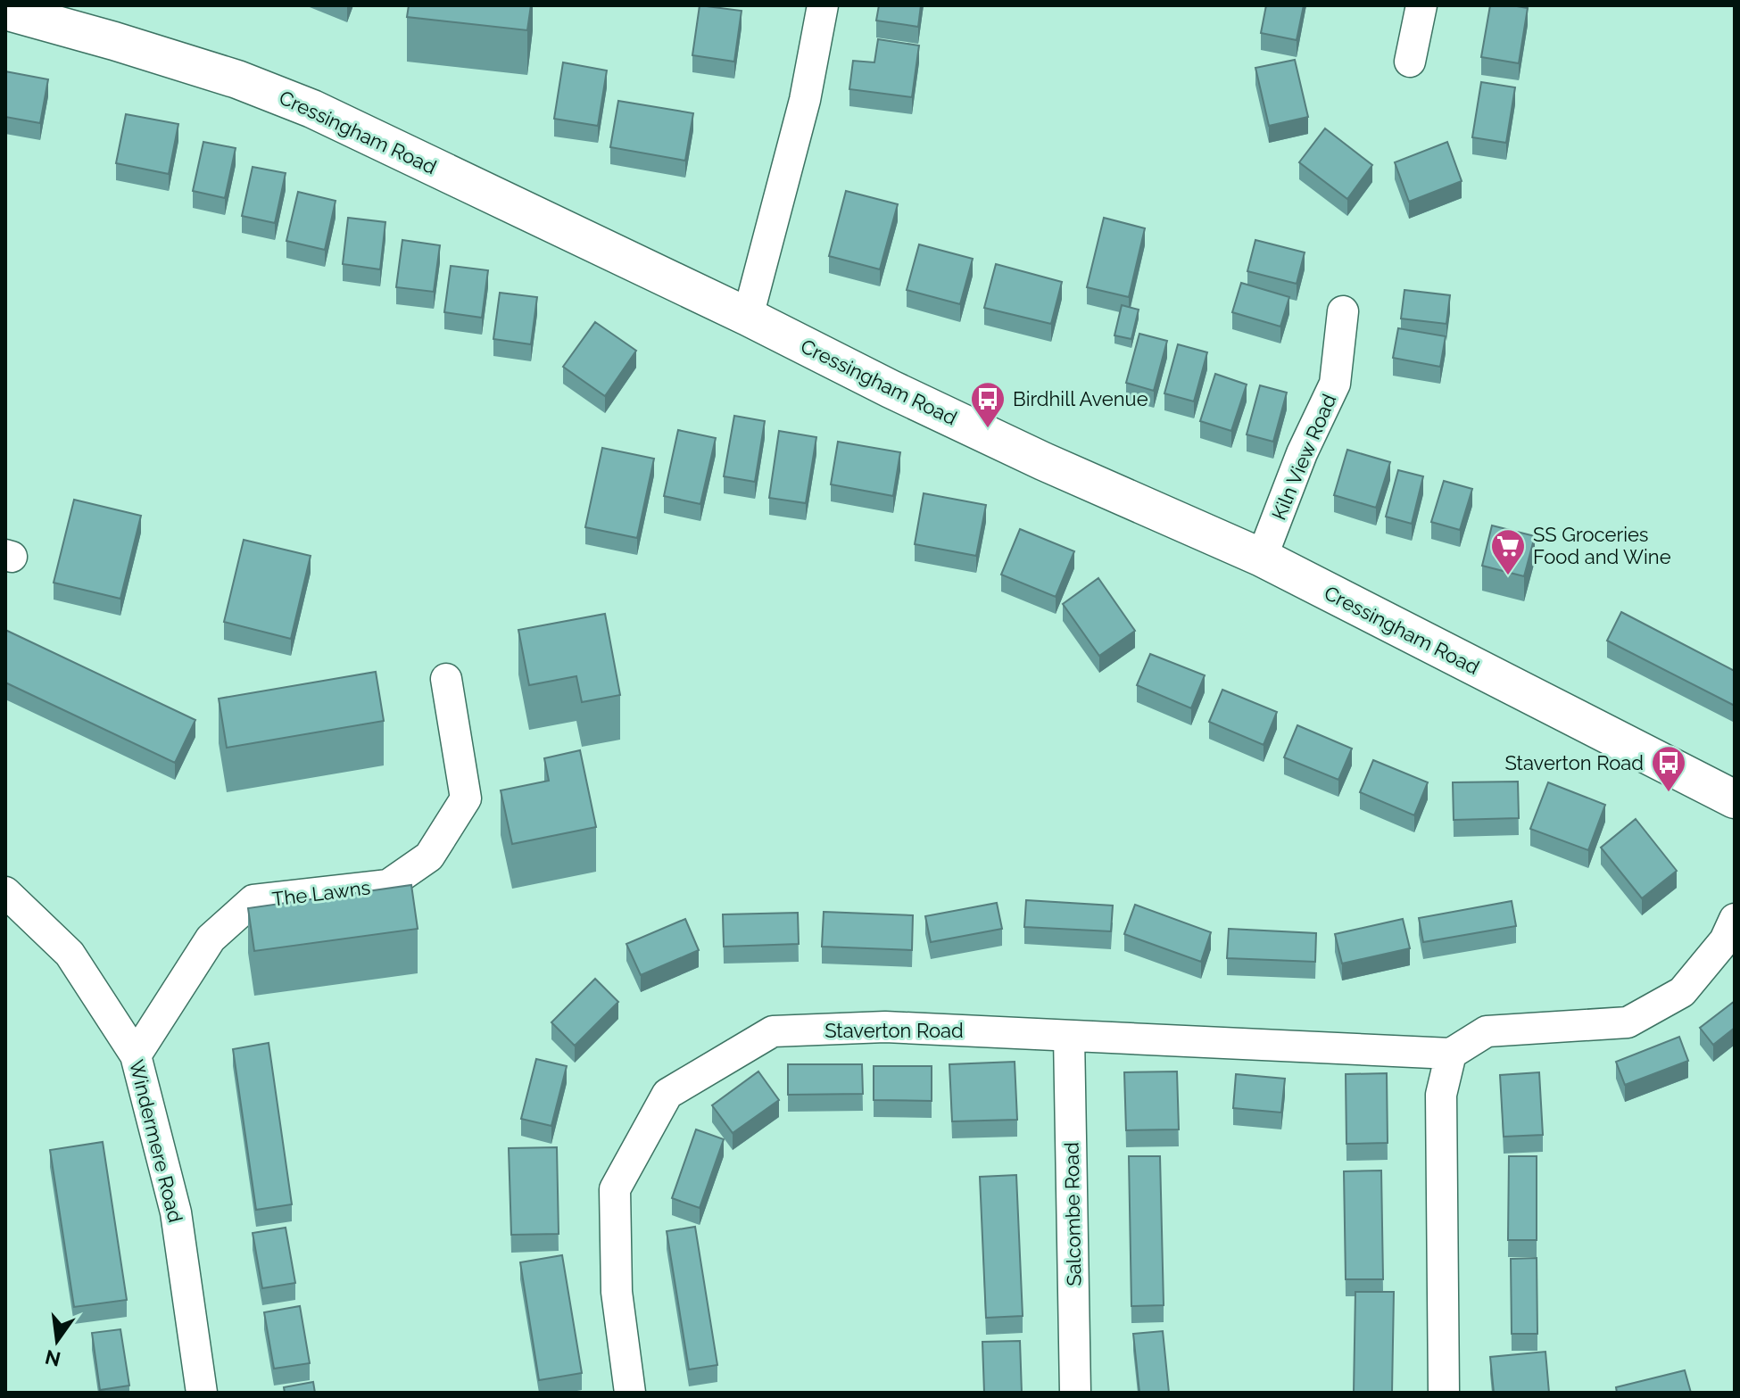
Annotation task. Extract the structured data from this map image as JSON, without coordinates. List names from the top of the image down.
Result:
{
  "streets": {
    "street": [
      "Cressingham Road",
      "Kiln View Road",
      "The Lawns",
      "Staverton Road",
      "Windermere Road",
      "Salcombe Road"
    ]
  },
  "crossings": [
    ["Cressingham Road", "Kiln View Road"],
    ["The Lawns", "Windermere Road"],
    ["Staverton Road", "Salcombe Road"]
  ],
  "places": {
    "bus stop": ["Birdhill Avenue", "Staverton Road"],
    "supermarket": ["SS Groceries Food and Wine"]
  },
  "north": "bottom"
}
